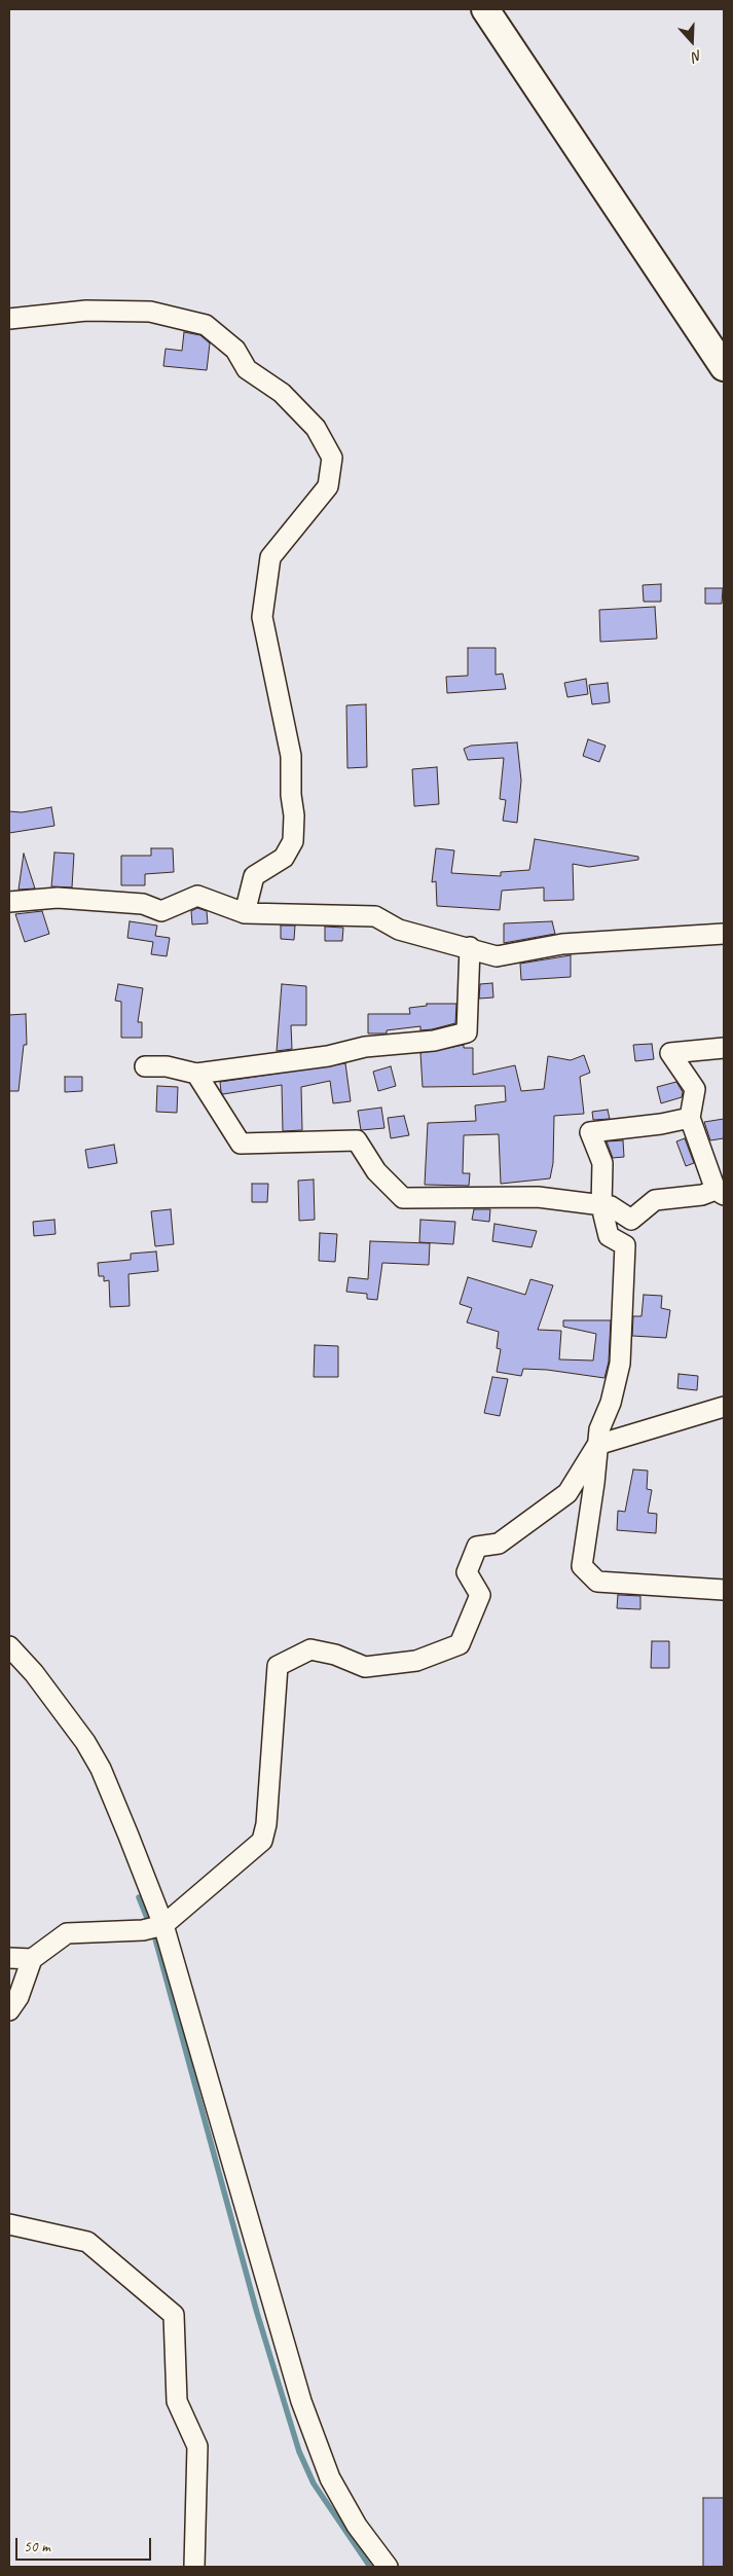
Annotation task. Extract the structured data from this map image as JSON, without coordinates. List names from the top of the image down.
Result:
{
  "scale_bar": "50 m",
  "north": "bottom"
}
